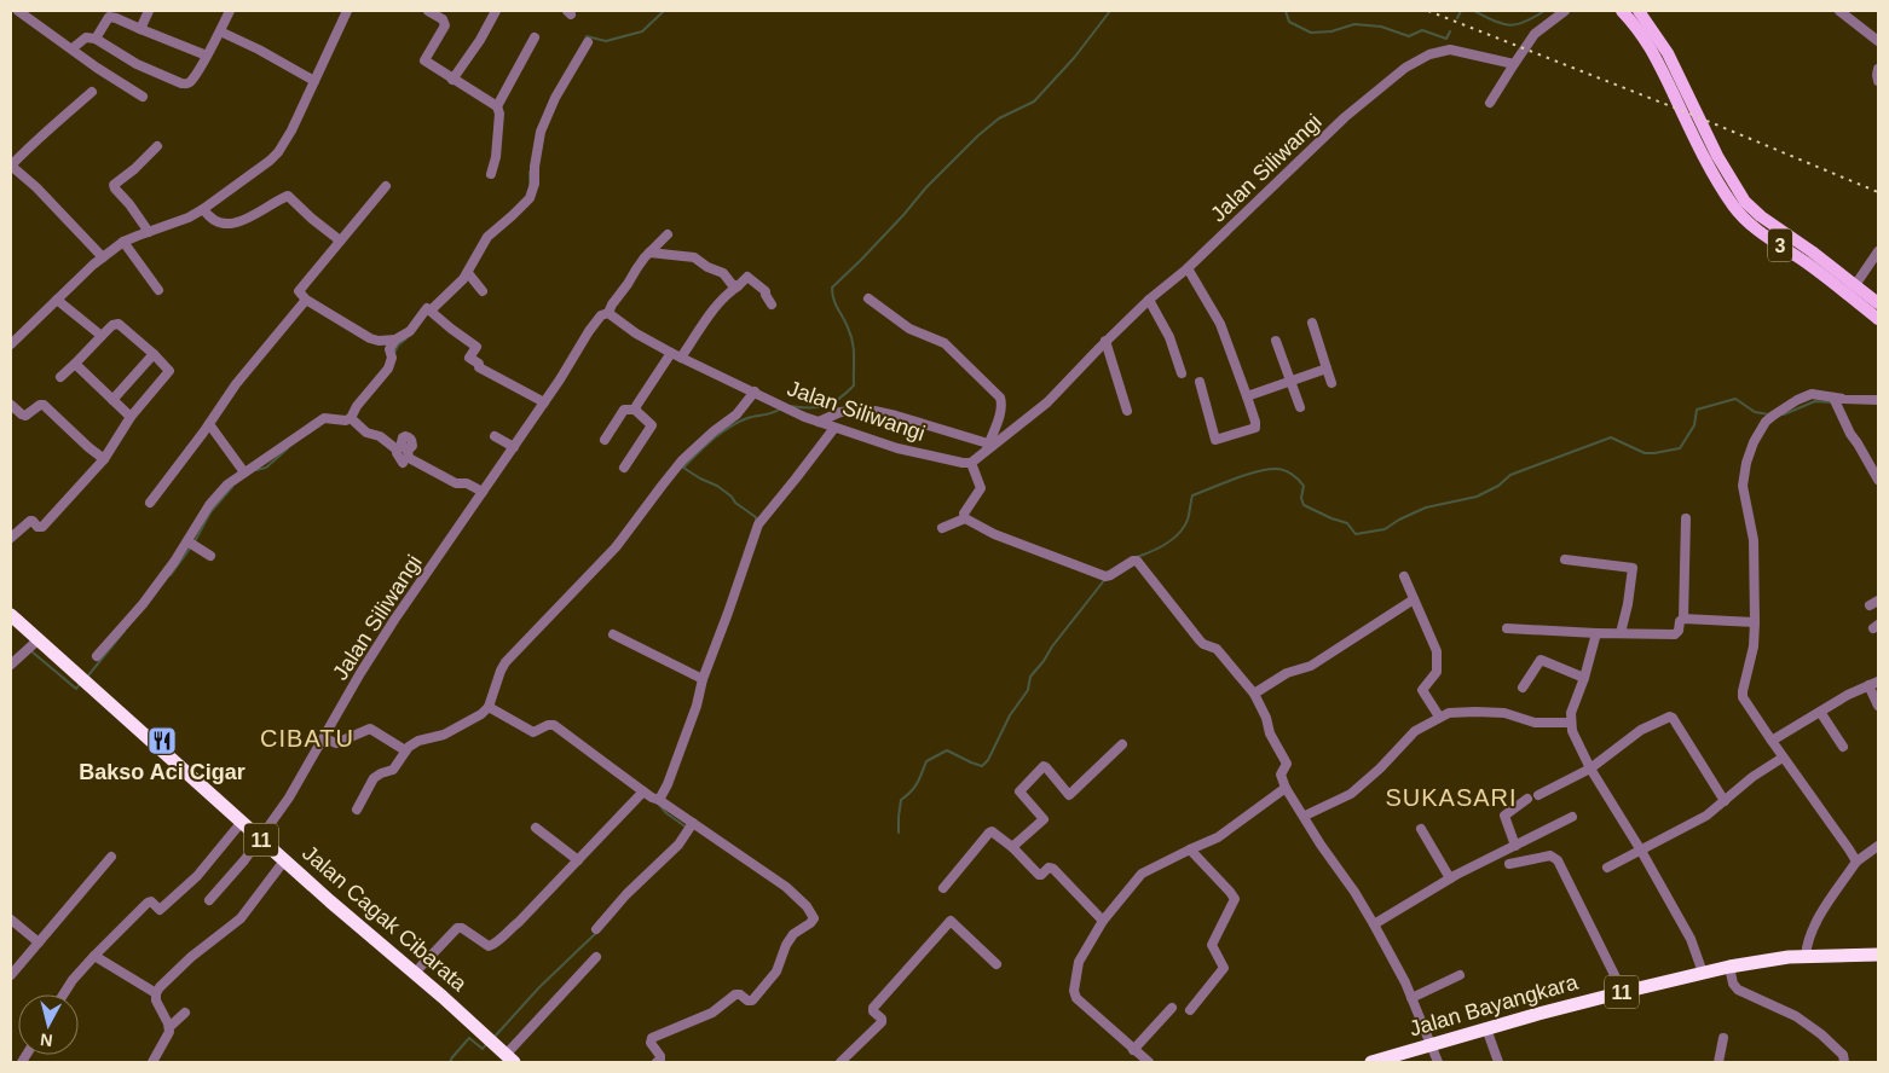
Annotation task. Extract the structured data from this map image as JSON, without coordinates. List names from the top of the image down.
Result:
{
  "streets": {
    "highway": ["11", "Jalan Cagak Cibarata", "Jalan Bayangkara"],
    "main road": ["3"],
    "street": ["Jalan Siliwangi"]
  },
  "crossings": [
    ["Jalan Siliwangi", "Jalan Cagak Cibarata"]
  ],
  "districts": ["CIBATU", "SUKASARI"],
  "places": {
    "restaurant": ["Bakso Aci Cigar"]
  },
  "north": "bottom"
}
